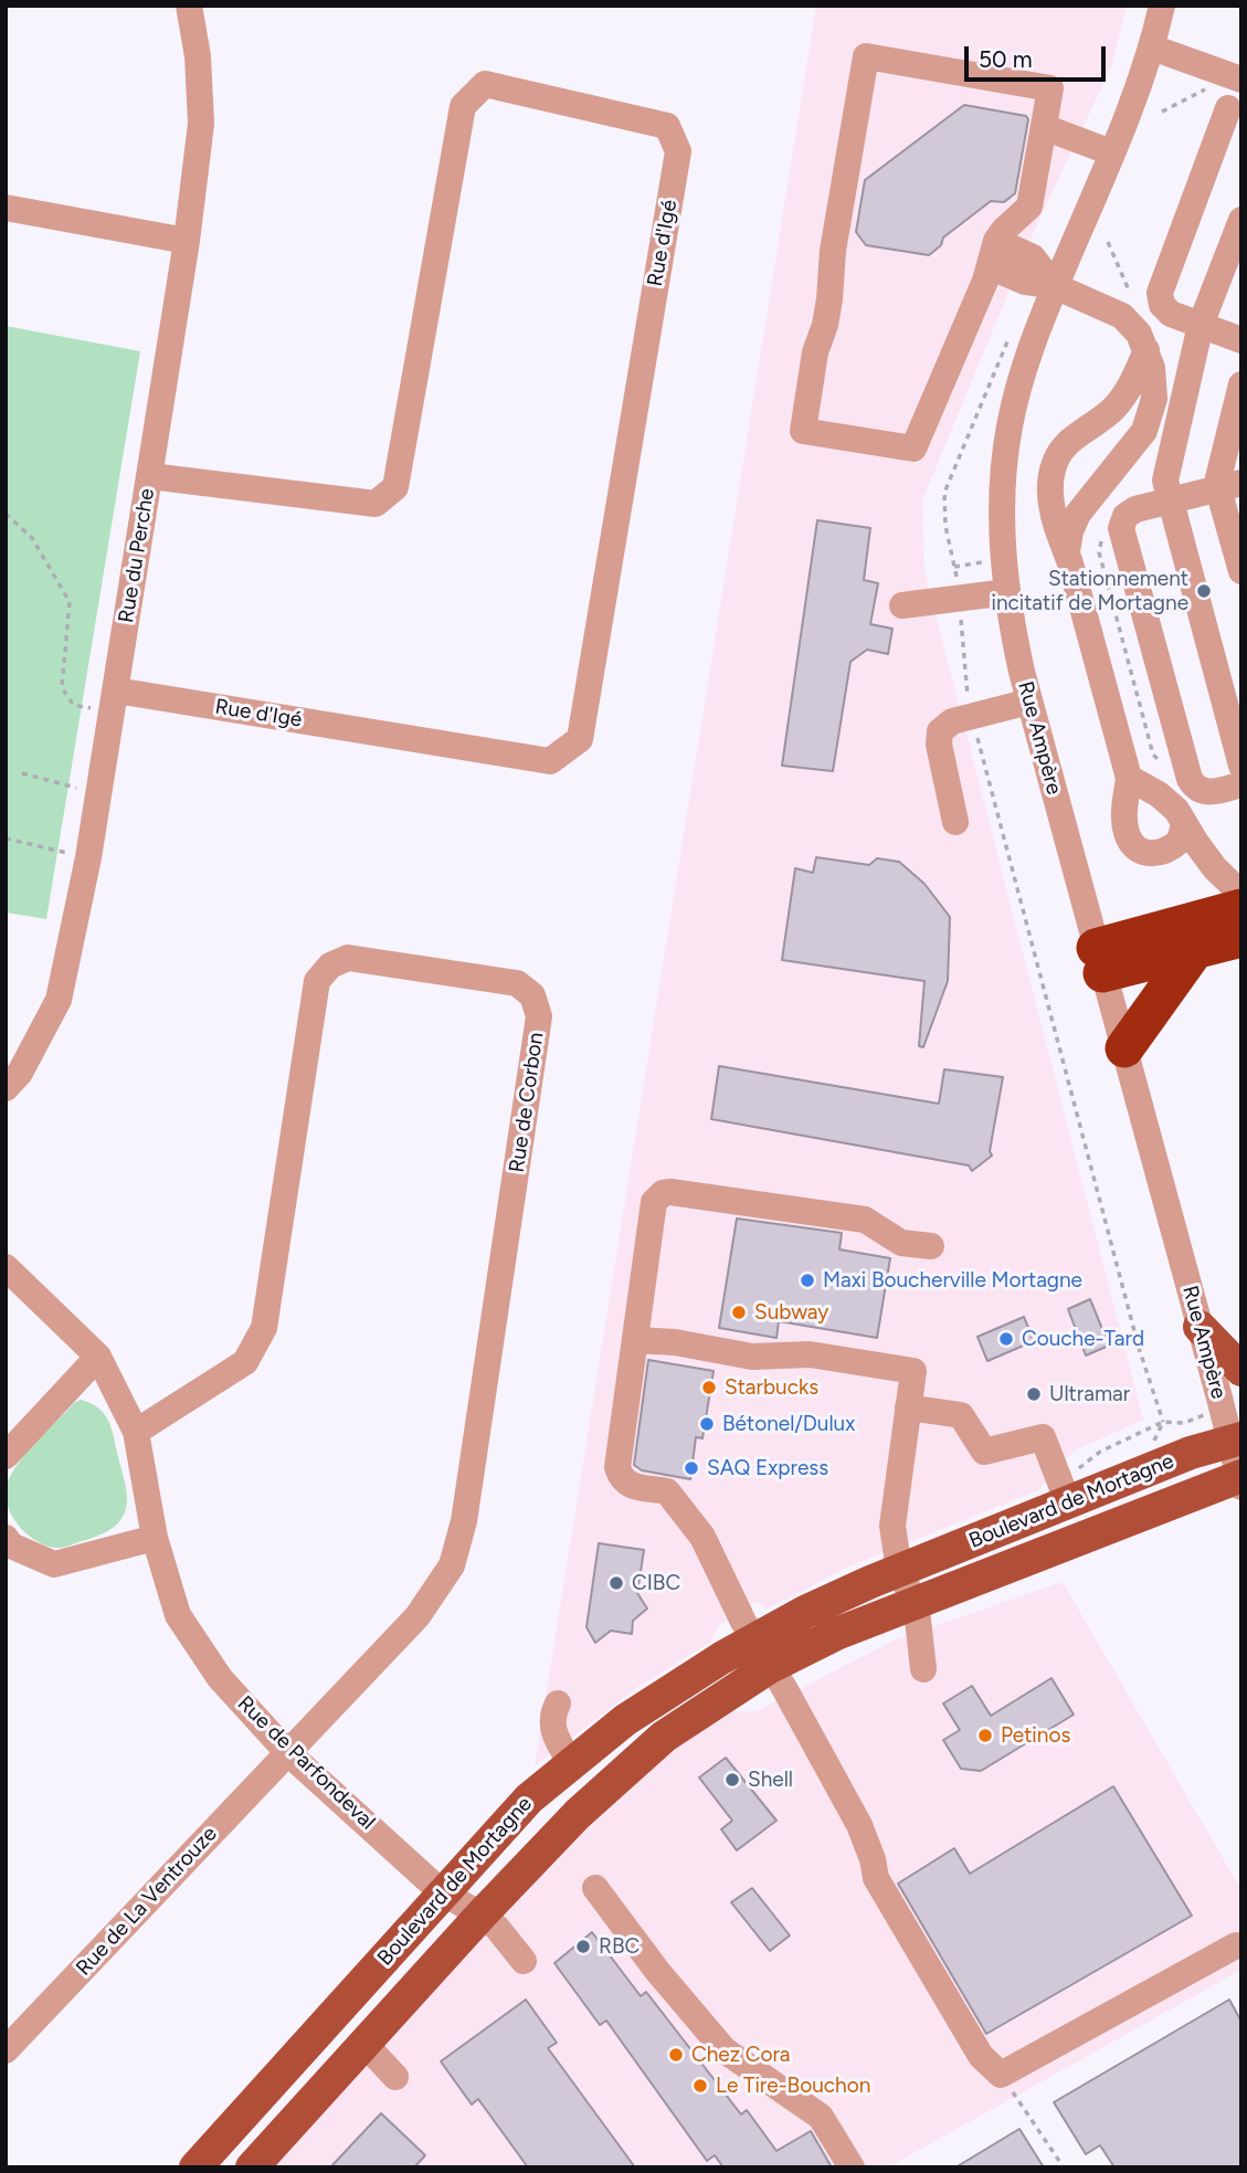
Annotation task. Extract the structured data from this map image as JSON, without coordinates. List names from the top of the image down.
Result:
{
  "streets": {
    "main road": ["Boulevard de Mortagne"],
    "street": [
      "Rue d'Igé",
      "Rue du Perche",
      "Rue Ampère",
      "Rue de Corbon",
      "Rue de Parfondeval",
      "Rue de La Ventrouze"
    ]
  },
  "crossings": [
    ["Rue d'Igé", "Rue du Perche"],
    ["Rue Ampère", "Boulevard de Mortagne"],
    ["Rue de Corbon", "Rue de Parfondeval"],
    ["Rue de Corbon", "Rue de La Ventrouze"],
    ["Boulevard de Mortagne", "Rue de Parfondeval"],
    ["Rue de Parfondeval", "Rue de La Ventrouze"]
  ],
  "places": [
    "Stationnement incitatif de Mortagne",
    "Maxi Boucherville Mortagne",
    "Subway",
    "Couche-Tard",
    "Starbucks",
    "Ultramar",
    "Bétonel/Dulux",
    "SAQ Express",
    "CIBC",
    "Petinos",
    "Shell",
    "RBC",
    "Chez Cora",
    "Le Tire-Bouchon"
  ],
  "scale_bar": "50 m"
}
